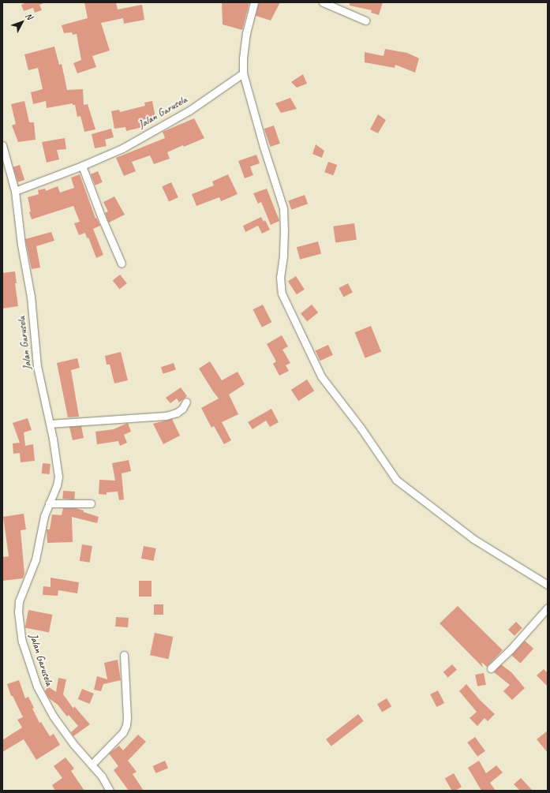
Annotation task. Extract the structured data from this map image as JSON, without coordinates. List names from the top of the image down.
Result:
{
  "streets": {
    "street": ["Jalan Garusela"]
  },
  "north": "top right"
}
